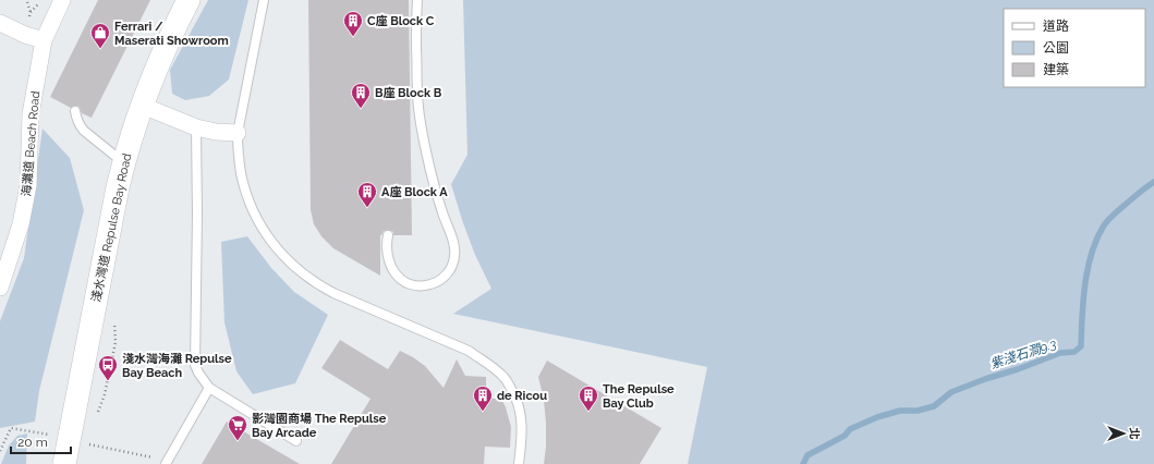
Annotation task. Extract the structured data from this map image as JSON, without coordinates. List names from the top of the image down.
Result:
{
  "streets": {
    "main road": ["淺水灣道 Repulse Bay Road"],
    "street": ["海灘道 Beach Road"]
  },
  "water": ["紫淺石澗9.3"],
  "places": {
    "building": [
      "C座 Block C",
      "B座 Block B",
      "A座 Block A",
      "de Ricou",
      "The Repulse Bay Club"
    ],
    "shop": ["Ferrari / Maserati Showroom"],
    "bus stop": ["淺水灣海灘 Repulse Bay Beach"],
    "supermarket": ["影灣園商場 The Repulse Bay Arcade"]
  },
  "legend": ["道路", "公園", "建築"],
  "scale_bar": "20 m",
  "north": "right"
}
